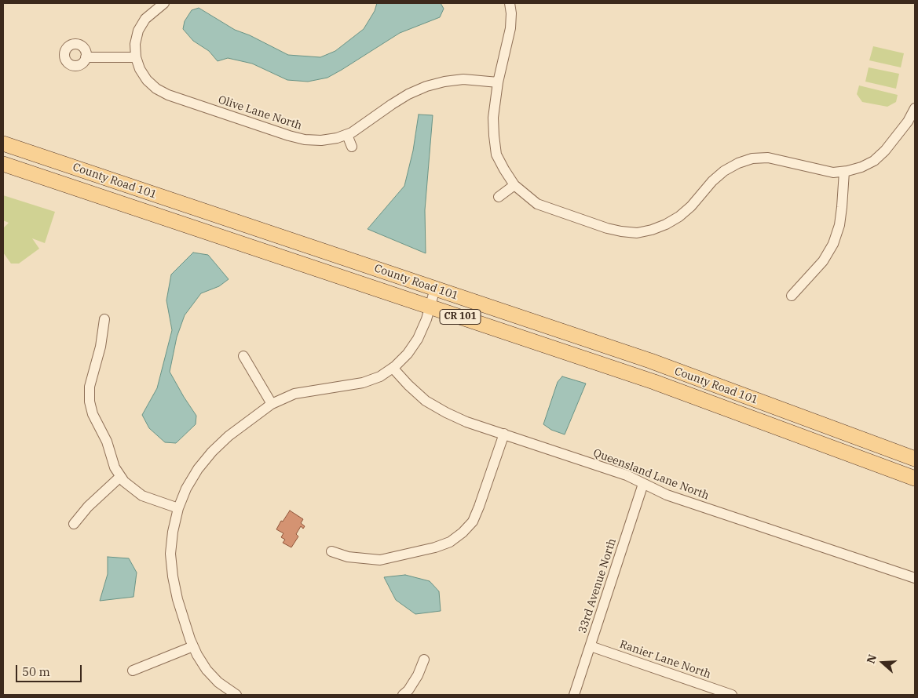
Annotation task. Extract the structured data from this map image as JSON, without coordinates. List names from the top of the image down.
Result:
{
  "streets": {
    "main road": ["County Road 101", "CR 101"],
    "street": [
      "Olive Lane North",
      "Queensland Lane North",
      "33rd Avenue North",
      "Ranier Lane North"
    ]
  },
  "crossings": [
    ["Queensland Lane North", "33rd Avenue North"],
    ["33rd Avenue North", "Ranier Lane North"]
  ],
  "scale_bar": "50 m",
  "north": "left"
}
